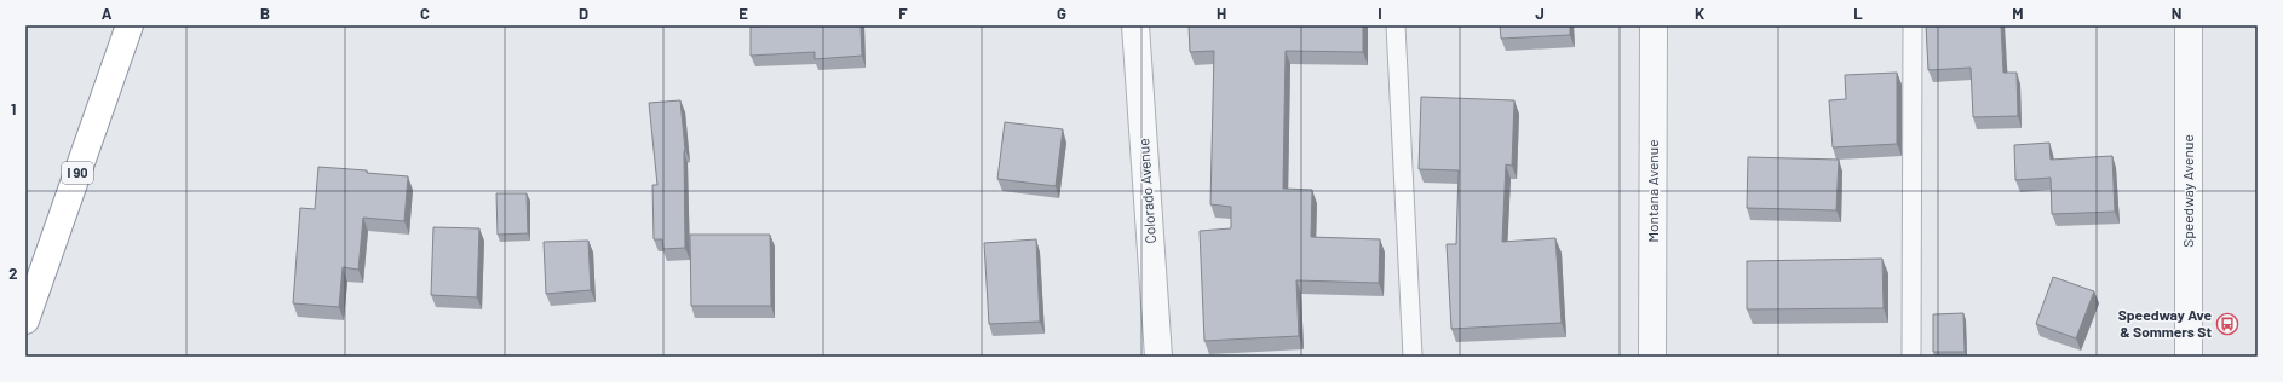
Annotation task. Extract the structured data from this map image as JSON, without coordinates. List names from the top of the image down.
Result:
{
  "streets": {
    "highway": ["I 90"],
    "street": ["Colorado Avenue", "Montana Avenue", "Speedway Avenue"]
  },
  "places": {
    "bus stop": ["Speedway Ave & Sommers St"]
  },
  "grid": {
    "columns": [
      "A",
      "B",
      "C",
      "D",
      "E",
      "F",
      "G",
      "H",
      "I",
      "J",
      "K",
      "L",
      "M",
      "N"
    ],
    "rows": ["1", "2"]
  }
}
